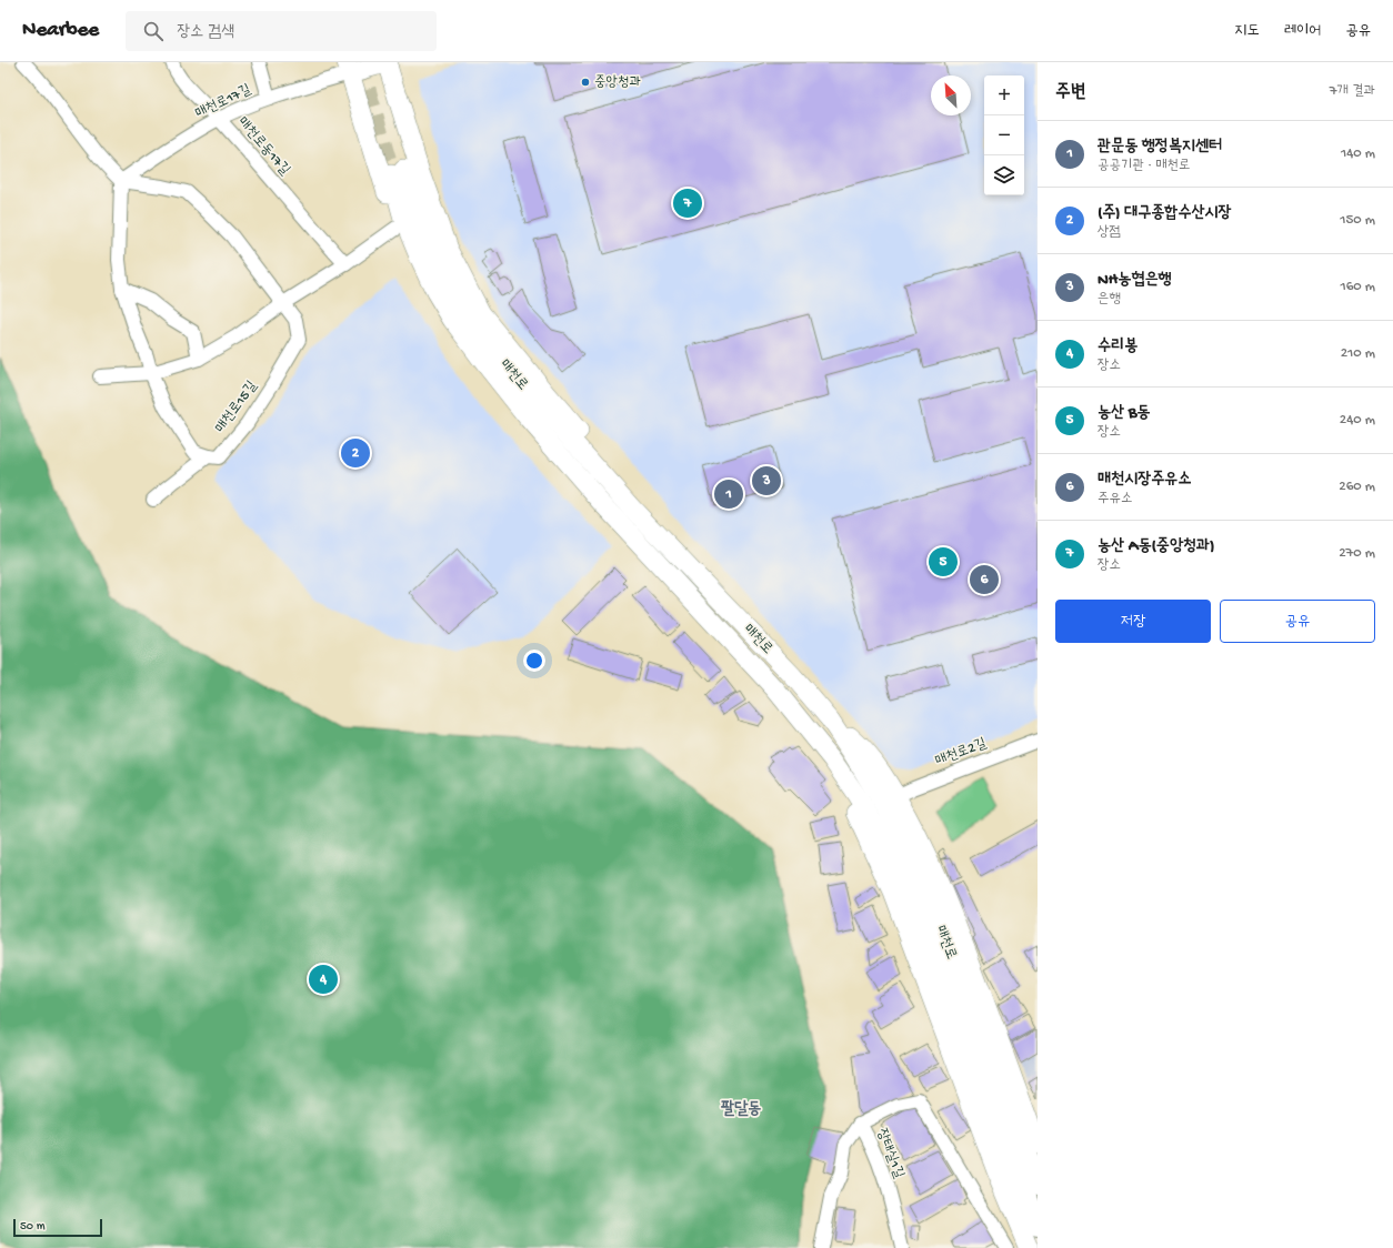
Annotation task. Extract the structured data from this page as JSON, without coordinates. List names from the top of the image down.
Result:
{
  "streets": {
    "main road": ["매천로"],
    "street": [
      "매천로17길",
      "매천로동17길",
      "매천로15길",
      "매천로2길",
      "장태실1길"
    ]
  },
  "crossings": [
    ["매천로17길", "매천로동17길"],
    ["매천로17길", "매천로15길"]
  ],
  "districts": ["팔달동"],
  "places": ["중앙청과"],
  "scale_bar": "50 m",
  "north": "top left",
  "page": {
    "header": "Nearbee",
    "search": "장소 검색",
    "nav": ["지도", "레이어", "공유"],
    "heading": ["주변", "7개 결과"],
    "map_buttons": ["+", "−"],
    "list": [
      {
        "mark": "1",
        "name": "관문동 행정복지센터",
        "note": "공공기관 · 매천로",
        "value": "140 m"
      },
      {
        "mark": "2",
        "name": "(주) 대구종합수산시장",
        "note": "상점",
        "value": "150 m"
      },
      {
        "mark": "3",
        "name": "NH농협은행",
        "note": "은행",
        "value": "160 m"
      },
      {
        "mark": "4",
        "name": "수리봉",
        "note": "장소",
        "value": "210 m"
      },
      {
        "mark": "5",
        "name": "농산 B동",
        "note": "장소",
        "value": "240 m"
      },
      {
        "mark": "6",
        "name": "매천시장주유소",
        "note": "주유소",
        "value": "260 m"
      },
      {
        "mark": "7",
        "name": "농산 A동(중앙청과)",
        "note": "장소",
        "value": "270 m"
      }
    ],
    "pins": [
      "7",
      "2",
      "3",
      "1",
      "5",
      "6",
      "4"
    ],
    "buttons": ["저장", "공유"],
    "scale": "50 m"
  }
}
